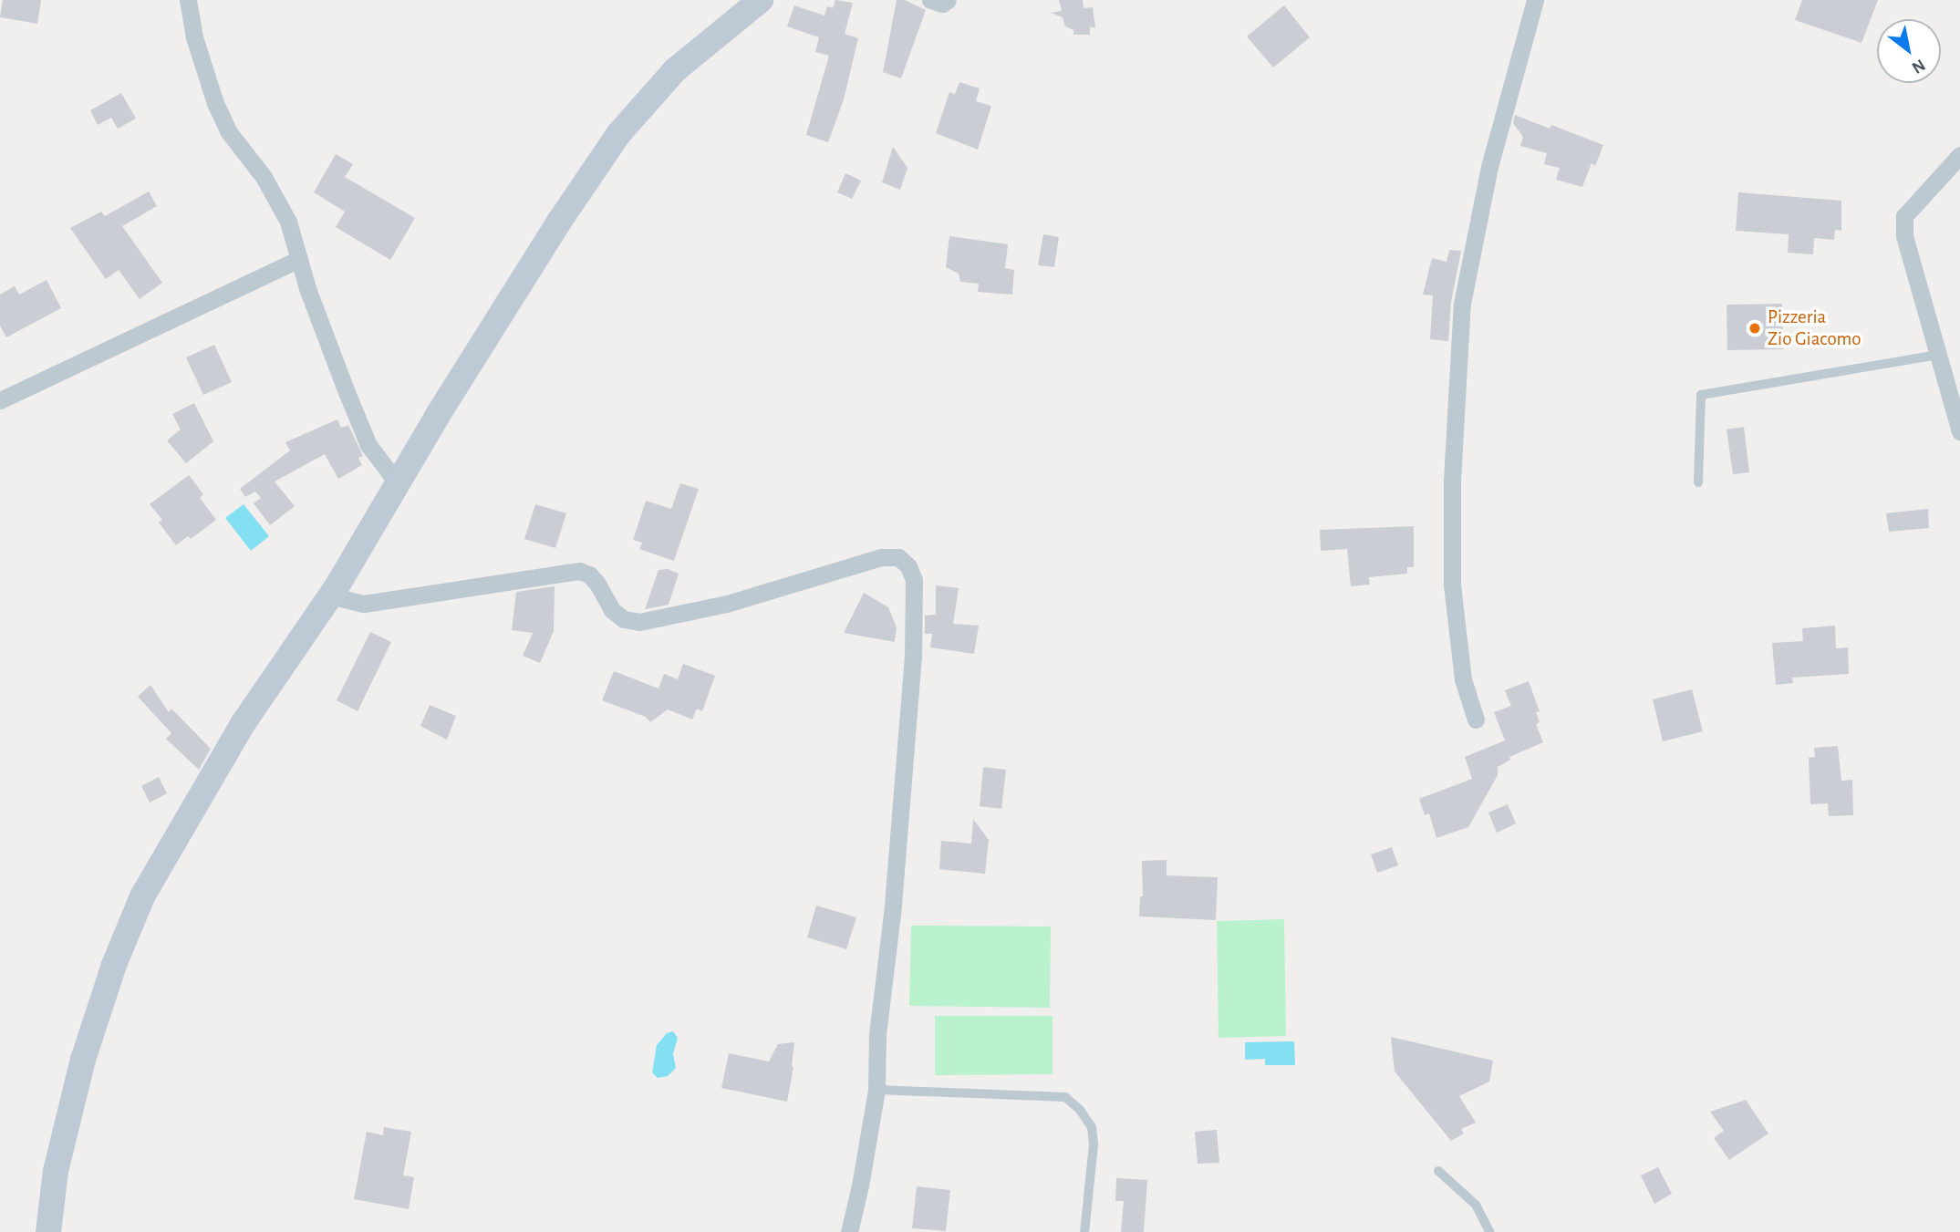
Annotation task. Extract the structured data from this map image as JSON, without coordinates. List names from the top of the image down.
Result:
{
  "places": ["Pizzeria Zio Giacomo"],
  "north": "bottom right"
}
